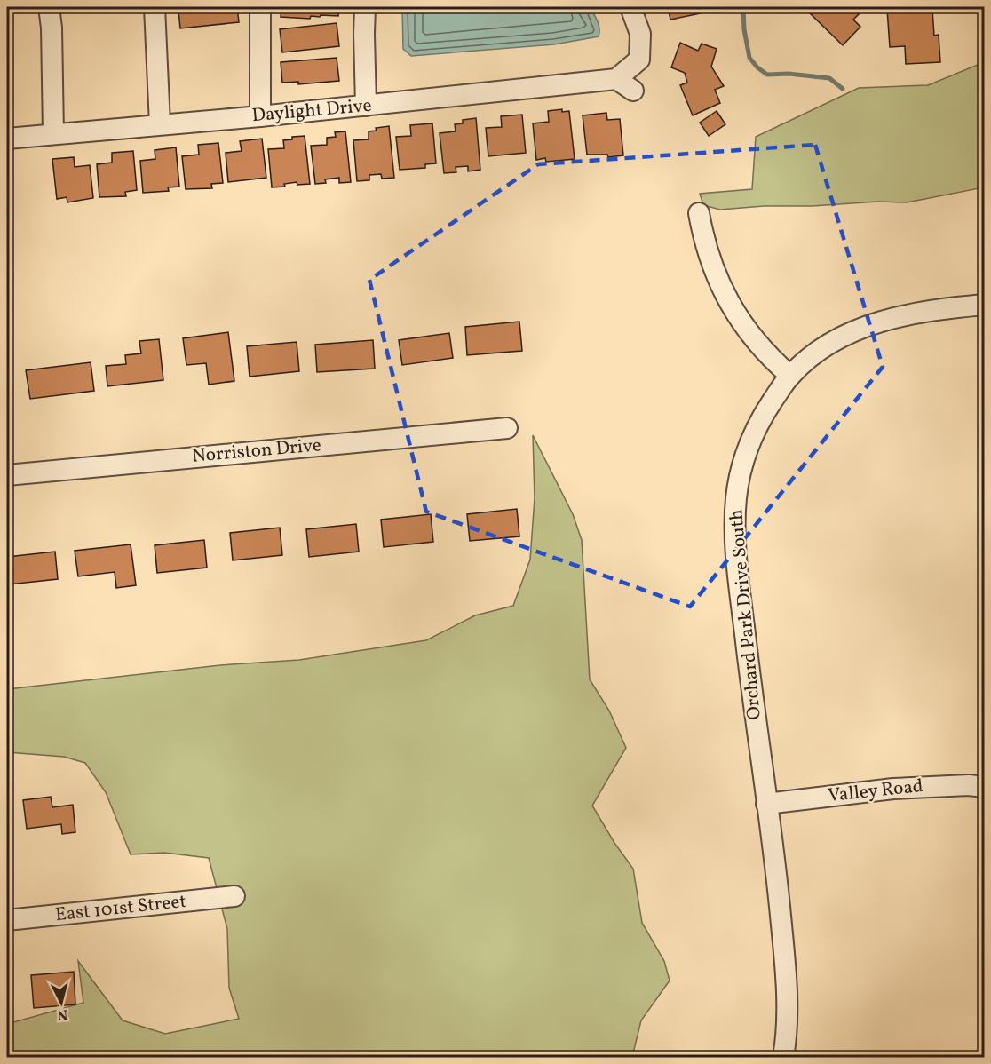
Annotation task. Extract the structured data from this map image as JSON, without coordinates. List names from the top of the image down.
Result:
{
  "streets": {
    "street": [
      "Daylight Drive",
      "Norriston Drive",
      "Orchard Park Drive South",
      "Valley Road",
      "East 101st Street"
    ]
  },
  "crossings": [
    ["Orchard Park Drive South", "Valley Road"]
  ],
  "north": "bottom"
}
